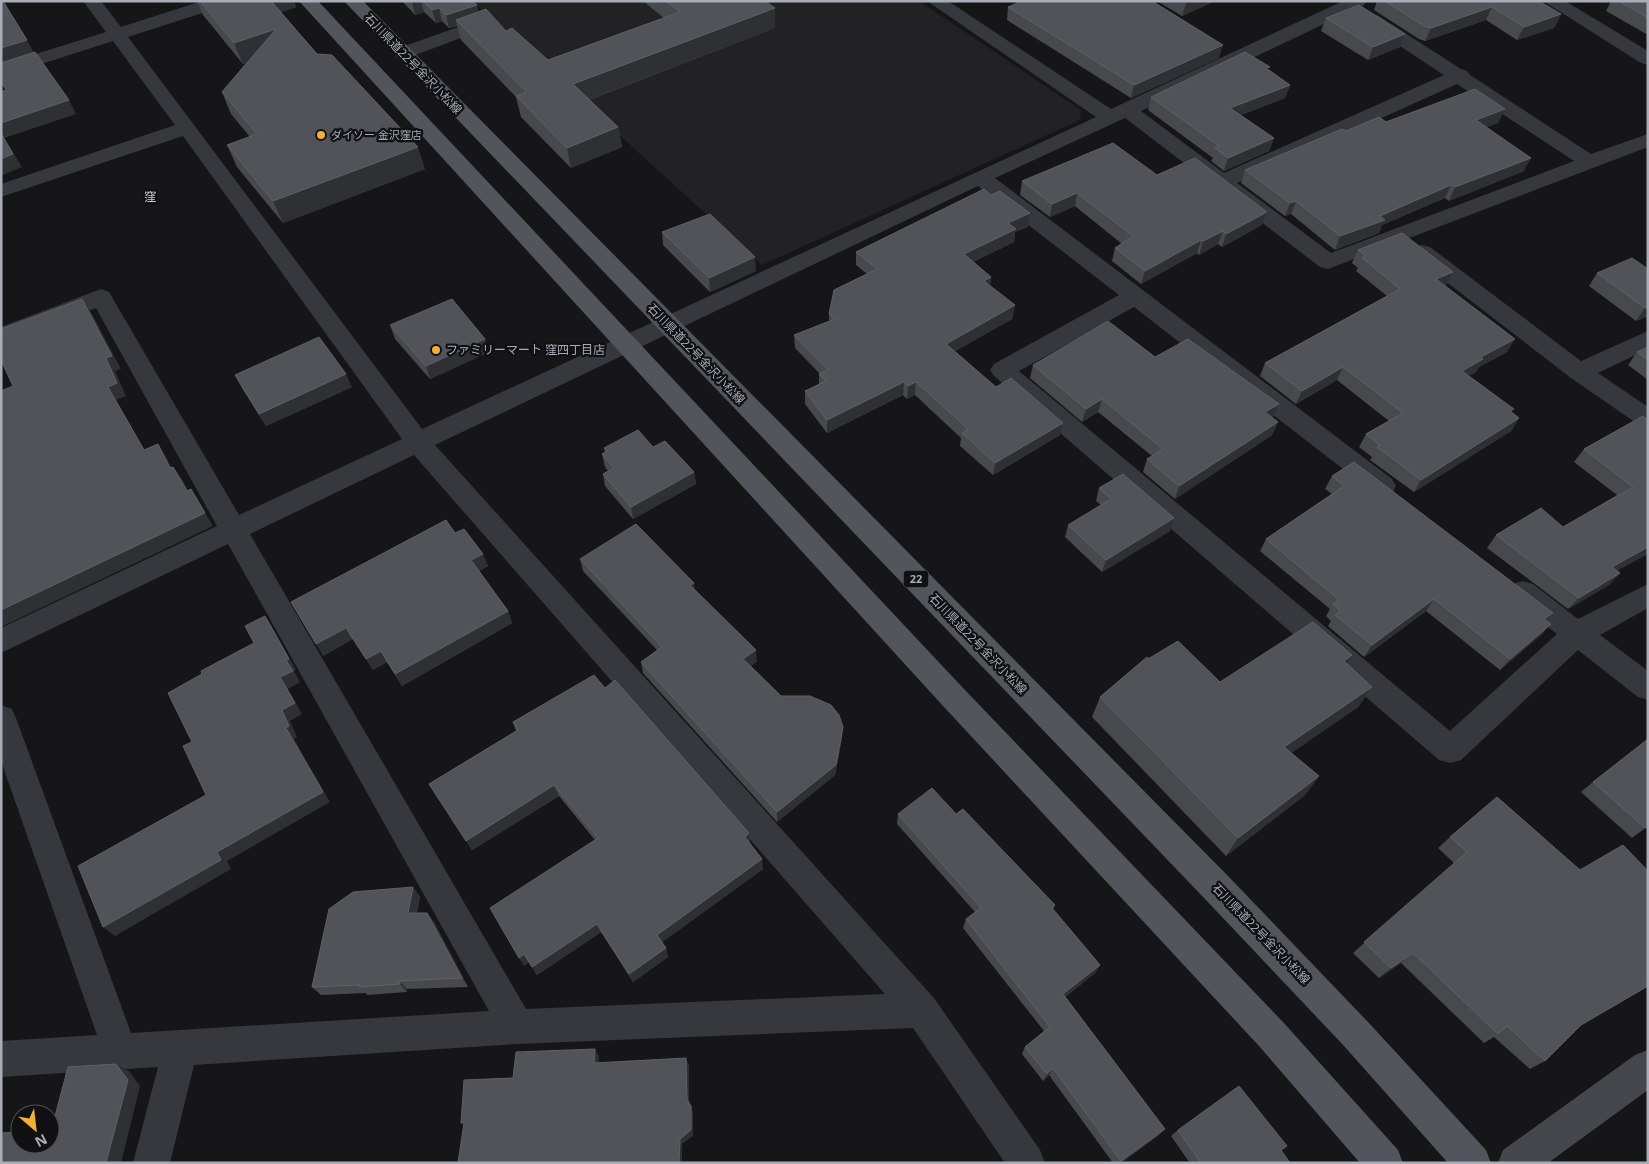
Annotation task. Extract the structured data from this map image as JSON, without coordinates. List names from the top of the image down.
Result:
{
  "streets": {
    "main road": ["石川県道22号金沢小松線", "22"]
  },
  "districts": ["窪"],
  "places": ["ダイソー 金沢窪店", "ファミリーマート 窪四丁目店"],
  "north": "bottom right"
}
